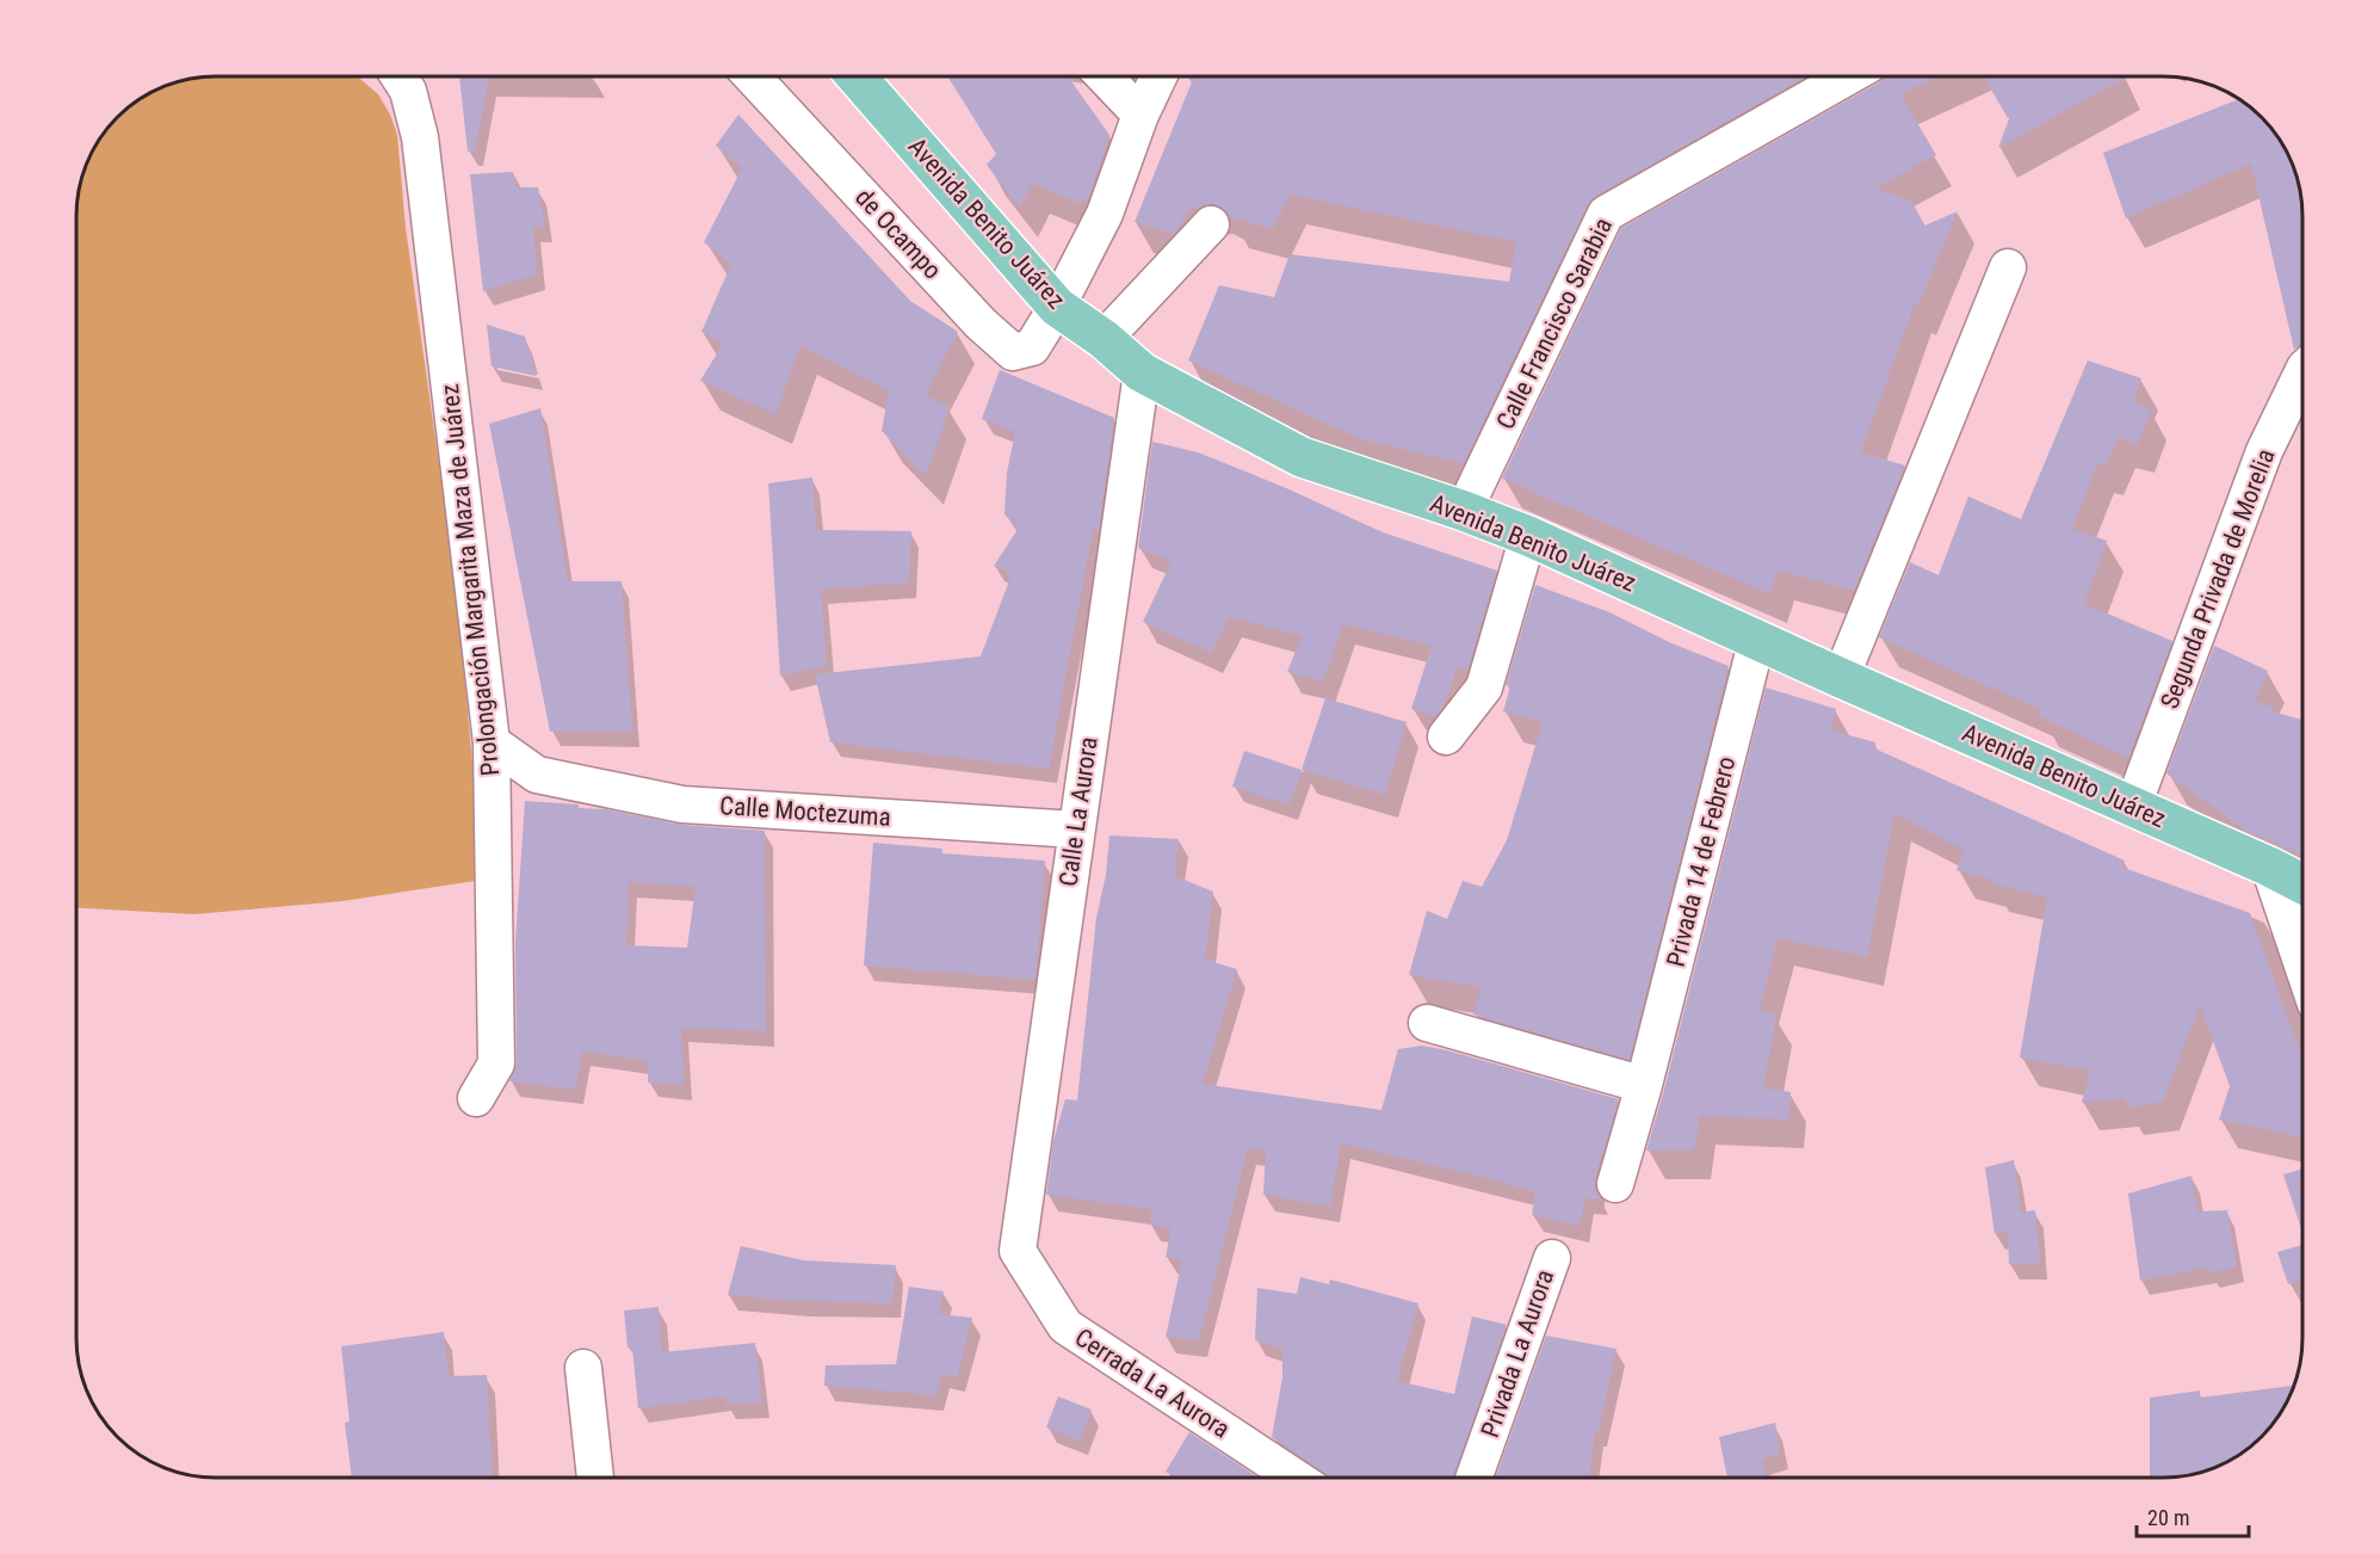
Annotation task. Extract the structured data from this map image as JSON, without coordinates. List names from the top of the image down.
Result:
{
  "streets": {
    "main road": ["Avenida Benito Juárez"],
    "street": [
      "de Ocampo",
      "Calle Francisco Sarabia",
      "Segunda Privada de Morelia",
      "Prolongación Margarita Maza de Juárez",
      "Calle Moctezuma",
      "Calle La Aurora",
      "Privada 14 de Febrero",
      "Privada La Aurora",
      "Cerrada La Aurora"
    ]
  },
  "crossings": [
    ["Avenida Benito Juárez", "de Ocampo"],
    ["Avenida Benito Juárez", "Calle Francisco Sarabia"],
    ["Avenida Benito Juárez", "Segunda Privada de Morelia"],
    ["Avenida Benito Juárez", "Calle La Aurora"],
    ["Avenida Benito Juárez", "Privada 14 de Febrero"],
    ["Prolongación Margarita Maza de Juárez", "Calle Moctezuma"],
    ["Calle Moctezuma", "Calle La Aurora"],
    ["Calle La Aurora", "Cerrada La Aurora"]
  ],
  "scale_bar": "20 m"
}
